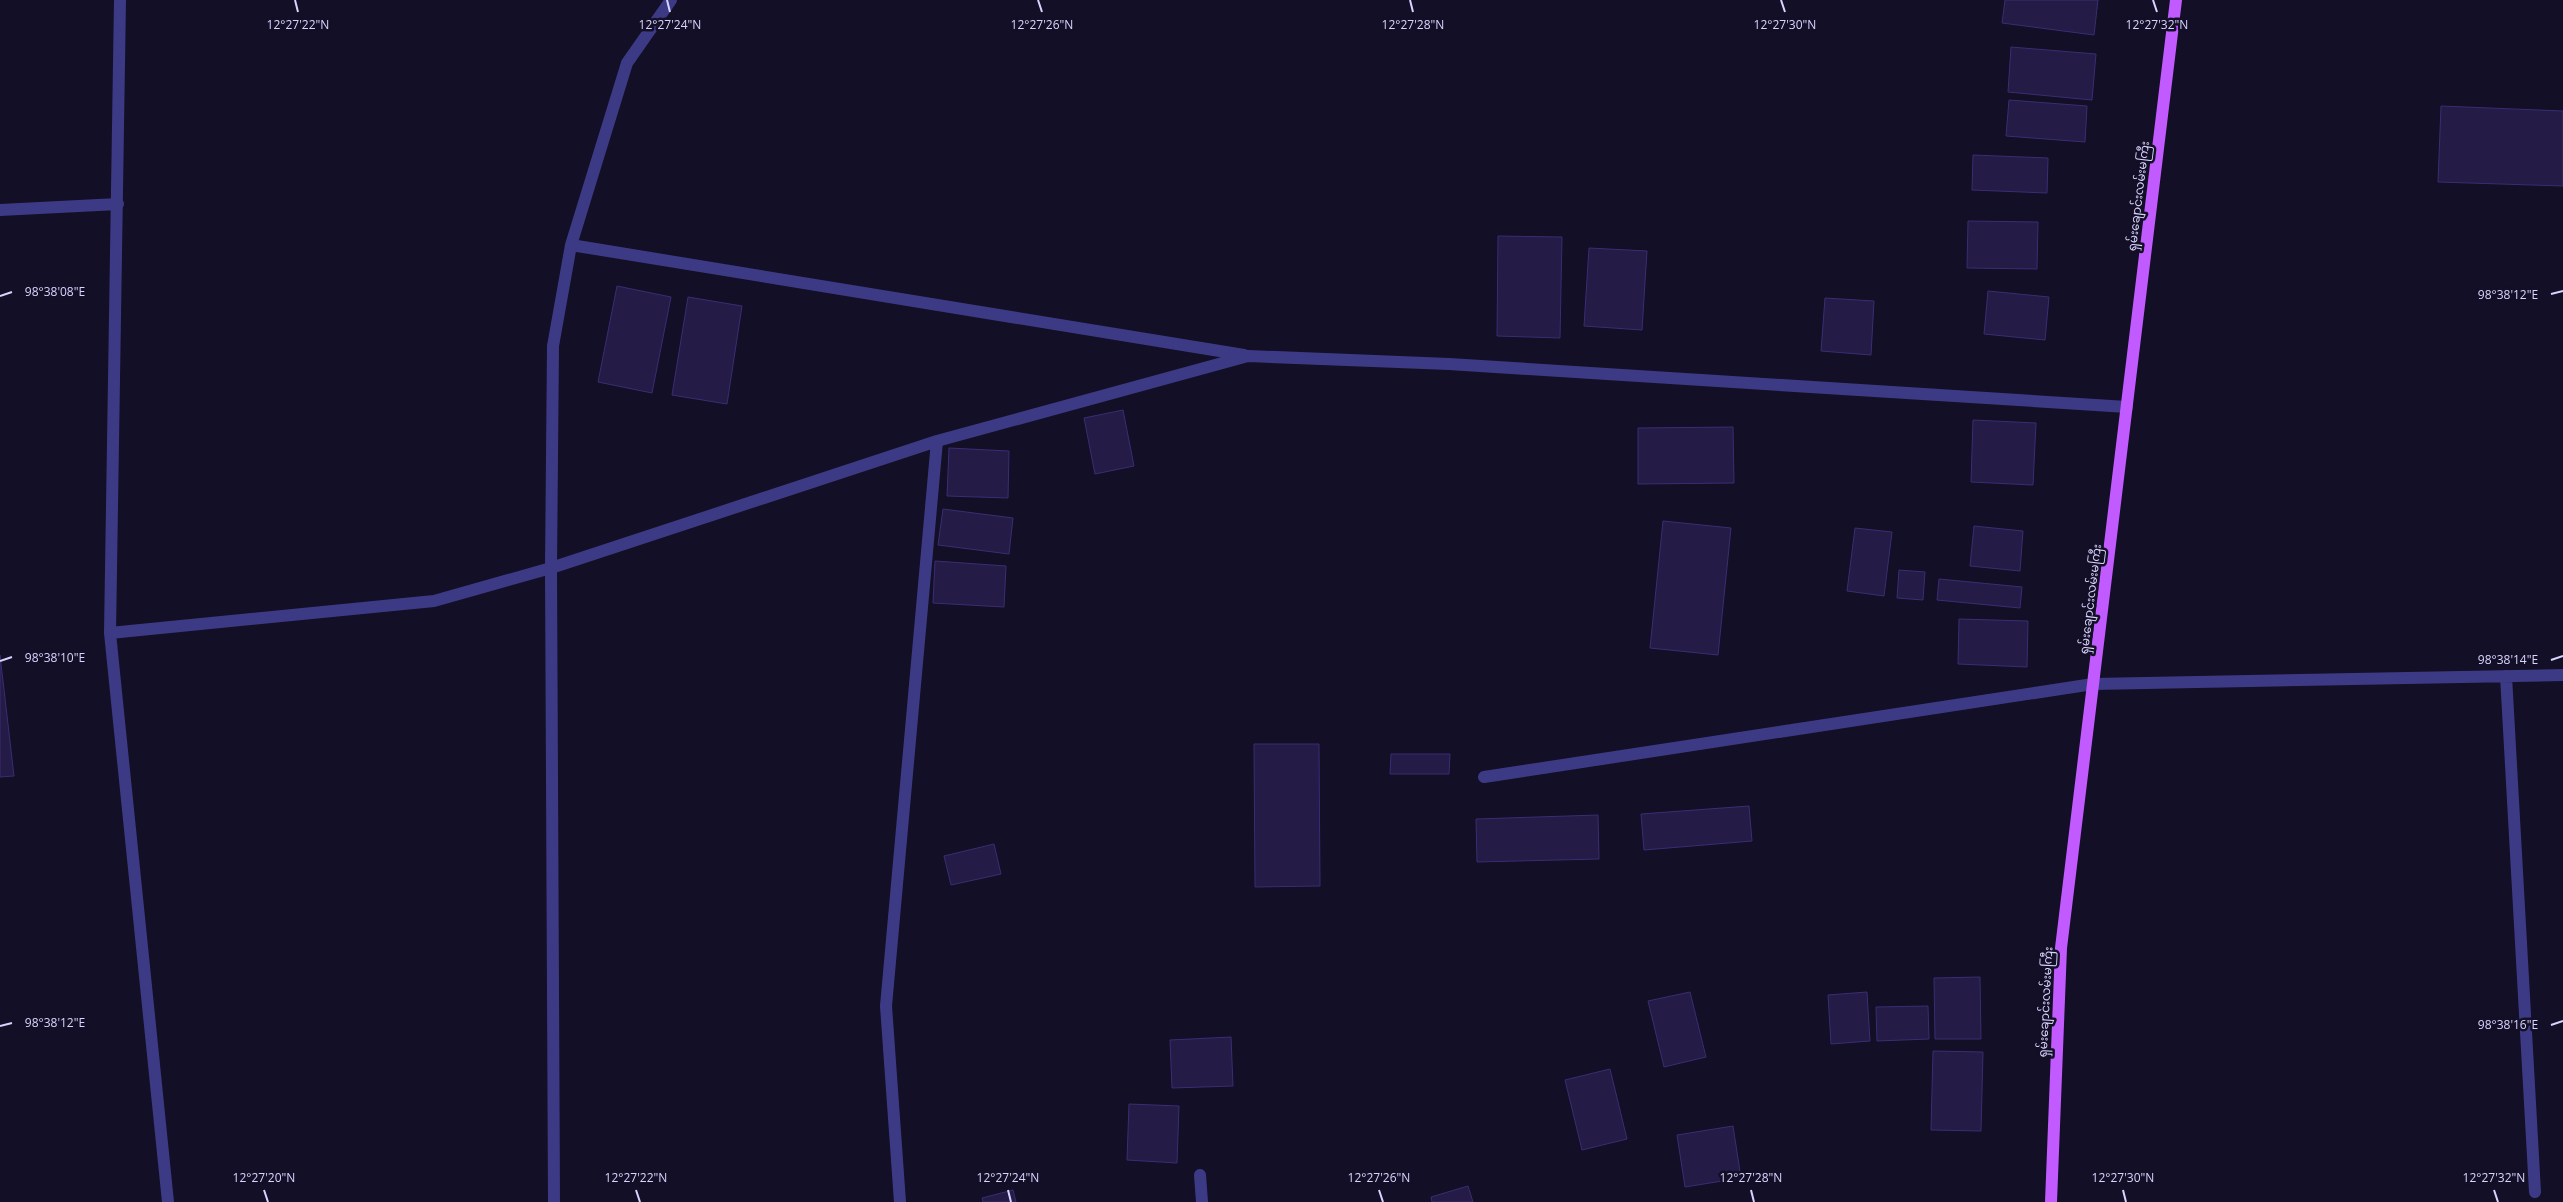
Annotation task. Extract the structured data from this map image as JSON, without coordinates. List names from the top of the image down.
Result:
{
  "streets": {
    "main road": ["ရှမ်းချောင်းလမ်းမကြီး"]
  },
  "coordinates": [
    "12°27'22\"N",
    "12°27'24\"N",
    "12°27'26\"N",
    "12°27'28\"N",
    "12°27'30\"N",
    "12°27'32\"N",
    "98°38'08\"E",
    "98°38'12\"E",
    "98°38'10\"E",
    "98°38'14\"E",
    "98°38'16\"E",
    "12°27'20\"N"
  ]
}
